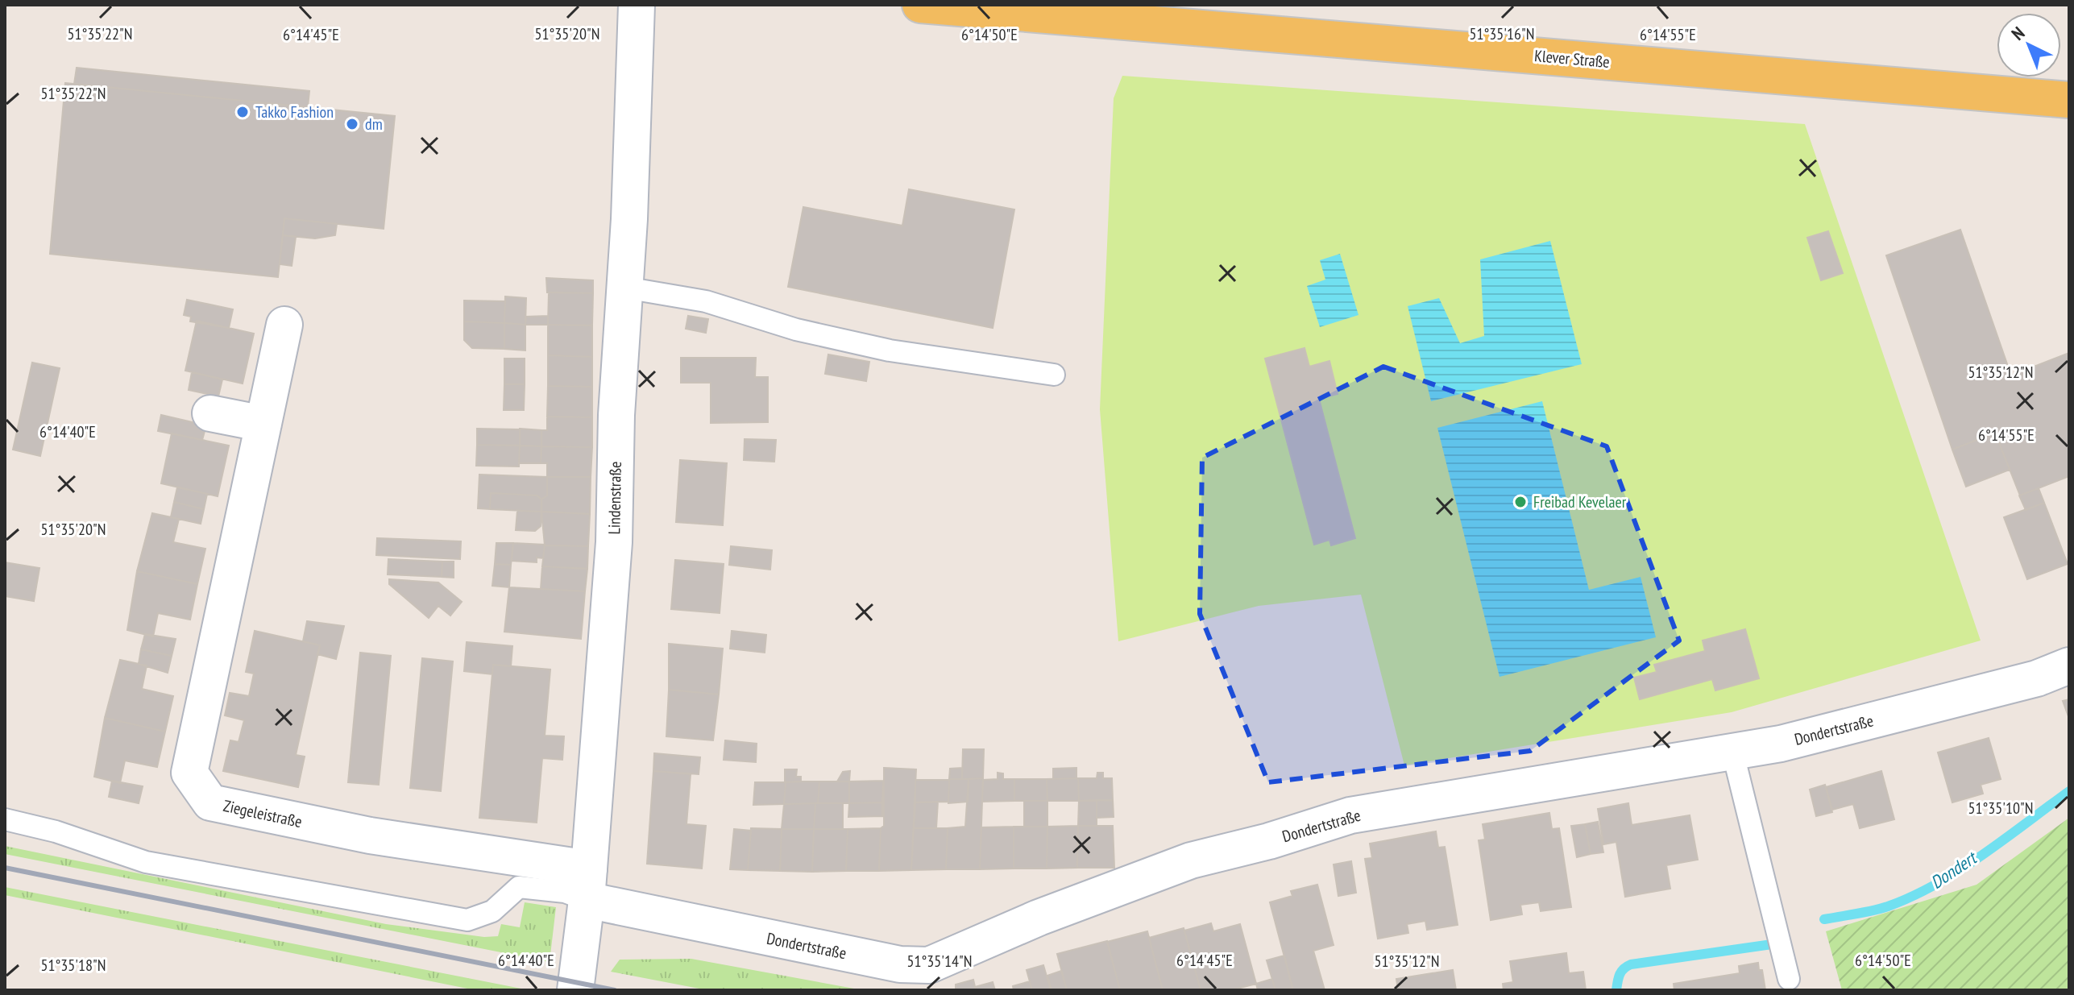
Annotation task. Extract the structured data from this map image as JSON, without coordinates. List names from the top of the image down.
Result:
{
  "streets": {
    "main road": ["Klever Straße"],
    "street": ["Lindenstraße", "Dondertstraße", "Ziegeleistraße"]
  },
  "crossings": [
    ["Lindenstraße", "Dondertstraße"],
    ["Lindenstraße", "Ziegeleistraße"],
    ["Dondertstraße", "Ziegeleistraße"]
  ],
  "water": ["Dondert"],
  "places": ["Takko Fashion", "dm", "Freibad Kevelaer"],
  "north": "top left",
  "coordinates": [
    "51°35'22\"N",
    "51°35'20\"N",
    "51°35'16\"N",
    "6°14'45\"E",
    "6°14'50\"E",
    "6°14'55\"E",
    "51°35'12\"N",
    "6°14'40\"E",
    "51°35'10\"N",
    "51°35'14\"N",
    "51°35'18\"N"
  ]
}
